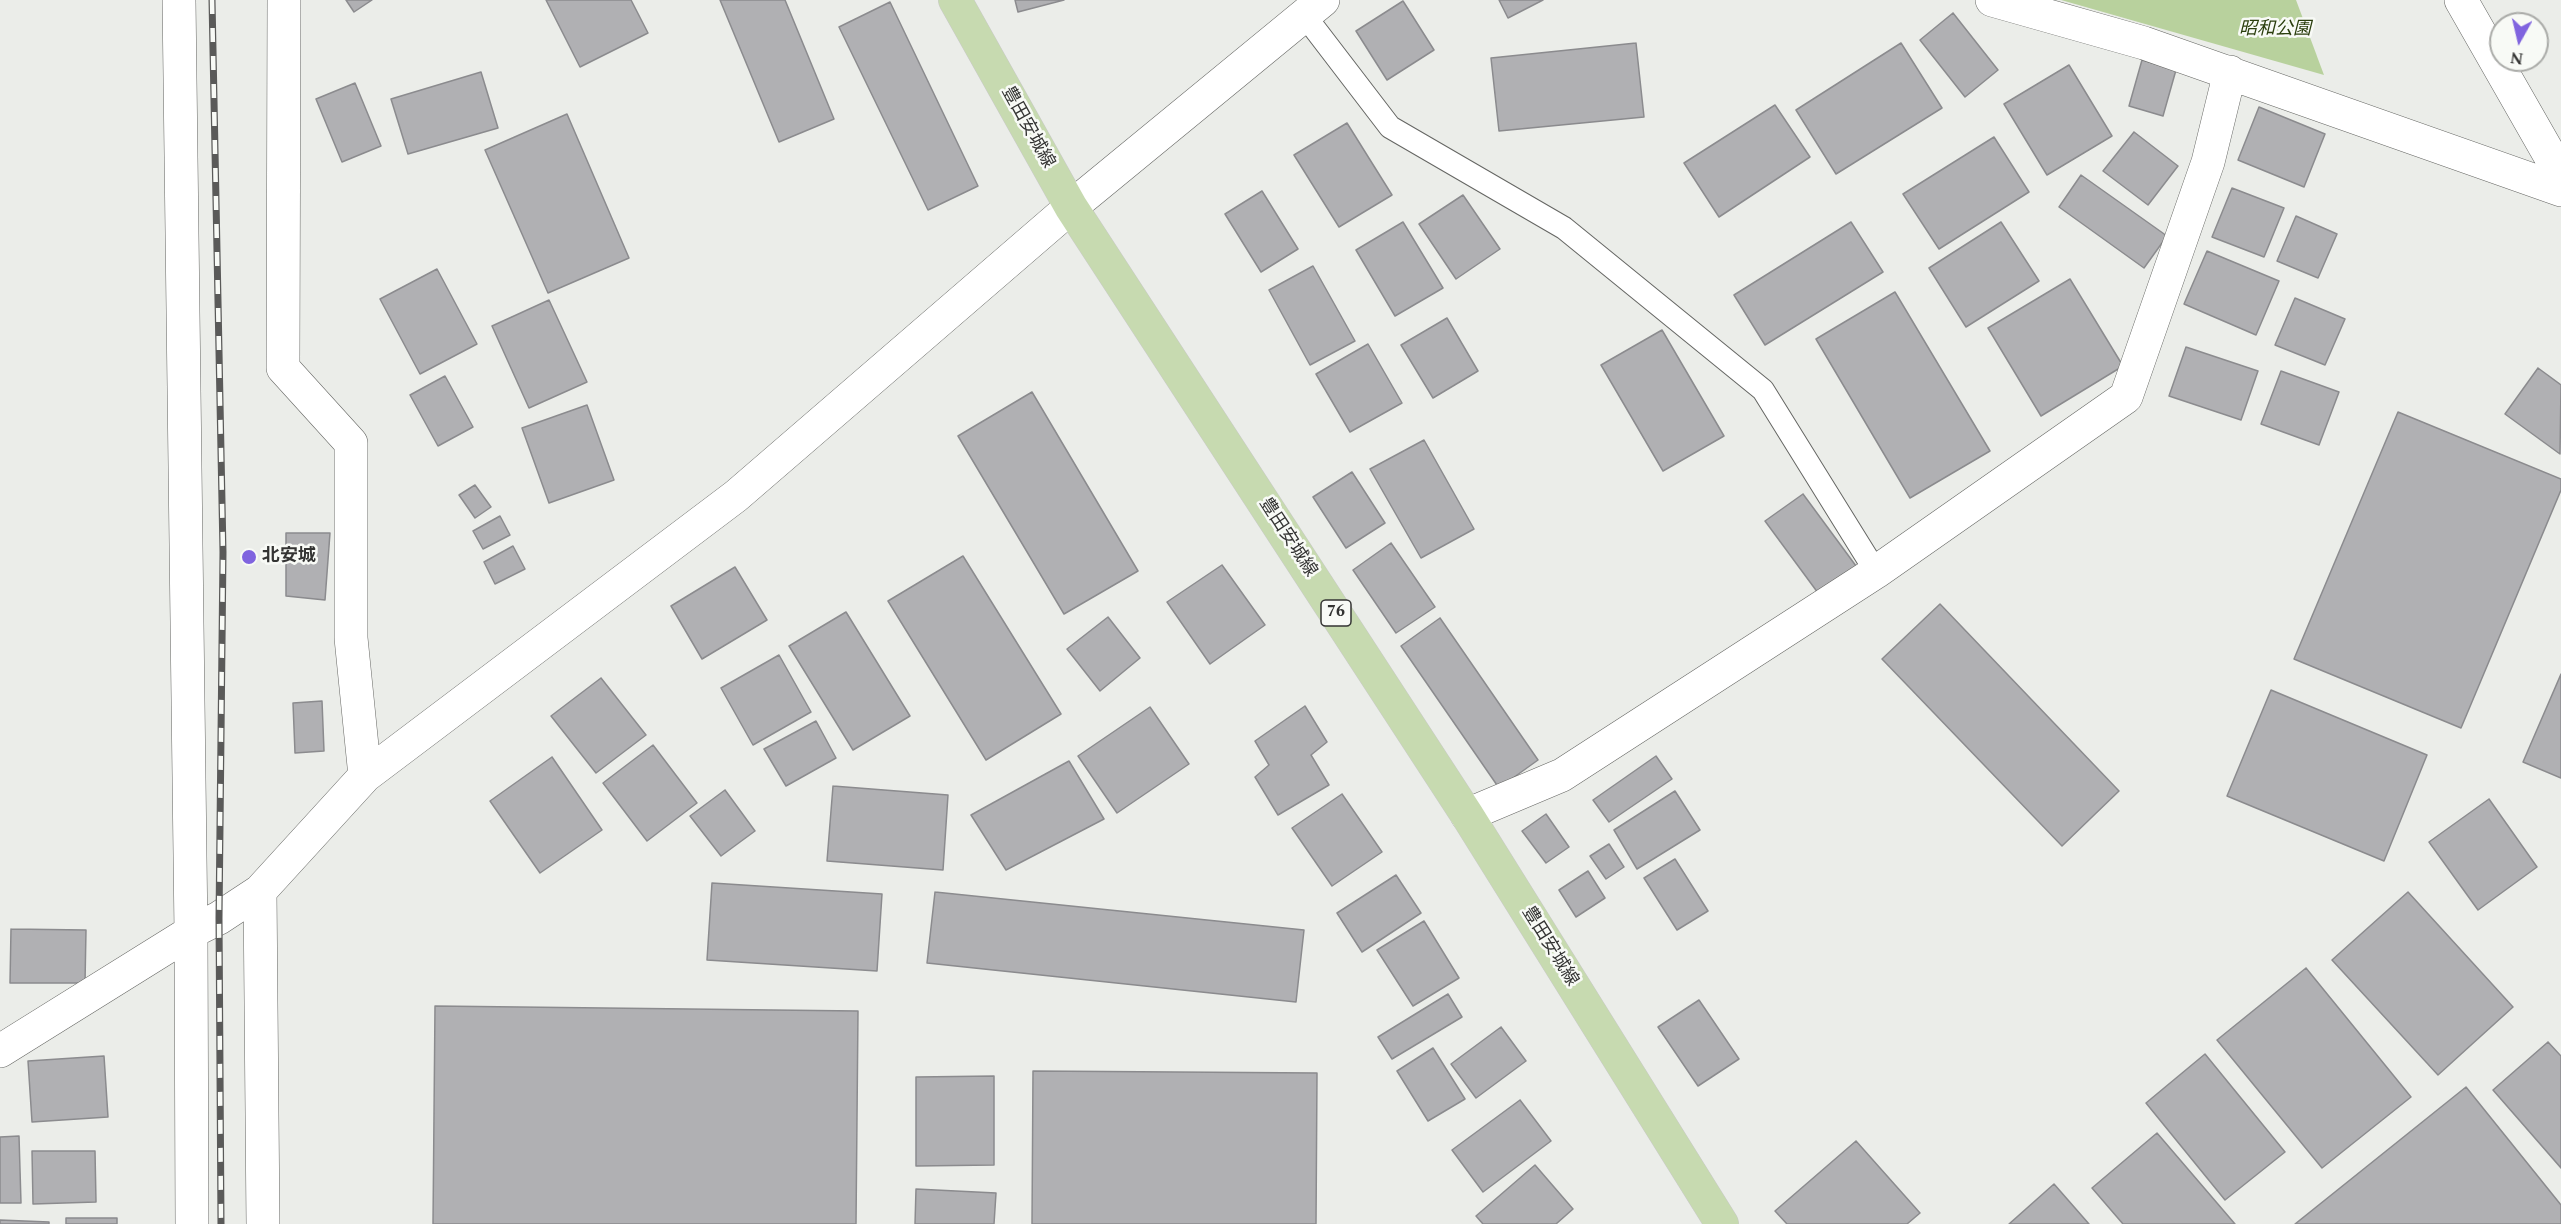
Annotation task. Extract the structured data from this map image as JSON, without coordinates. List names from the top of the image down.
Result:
{
  "streets": {
    "main road": ["豊田安城線", "76"]
  },
  "parks": ["昭和公園"],
  "places": ["北安城"],
  "north": "bottom"
}
